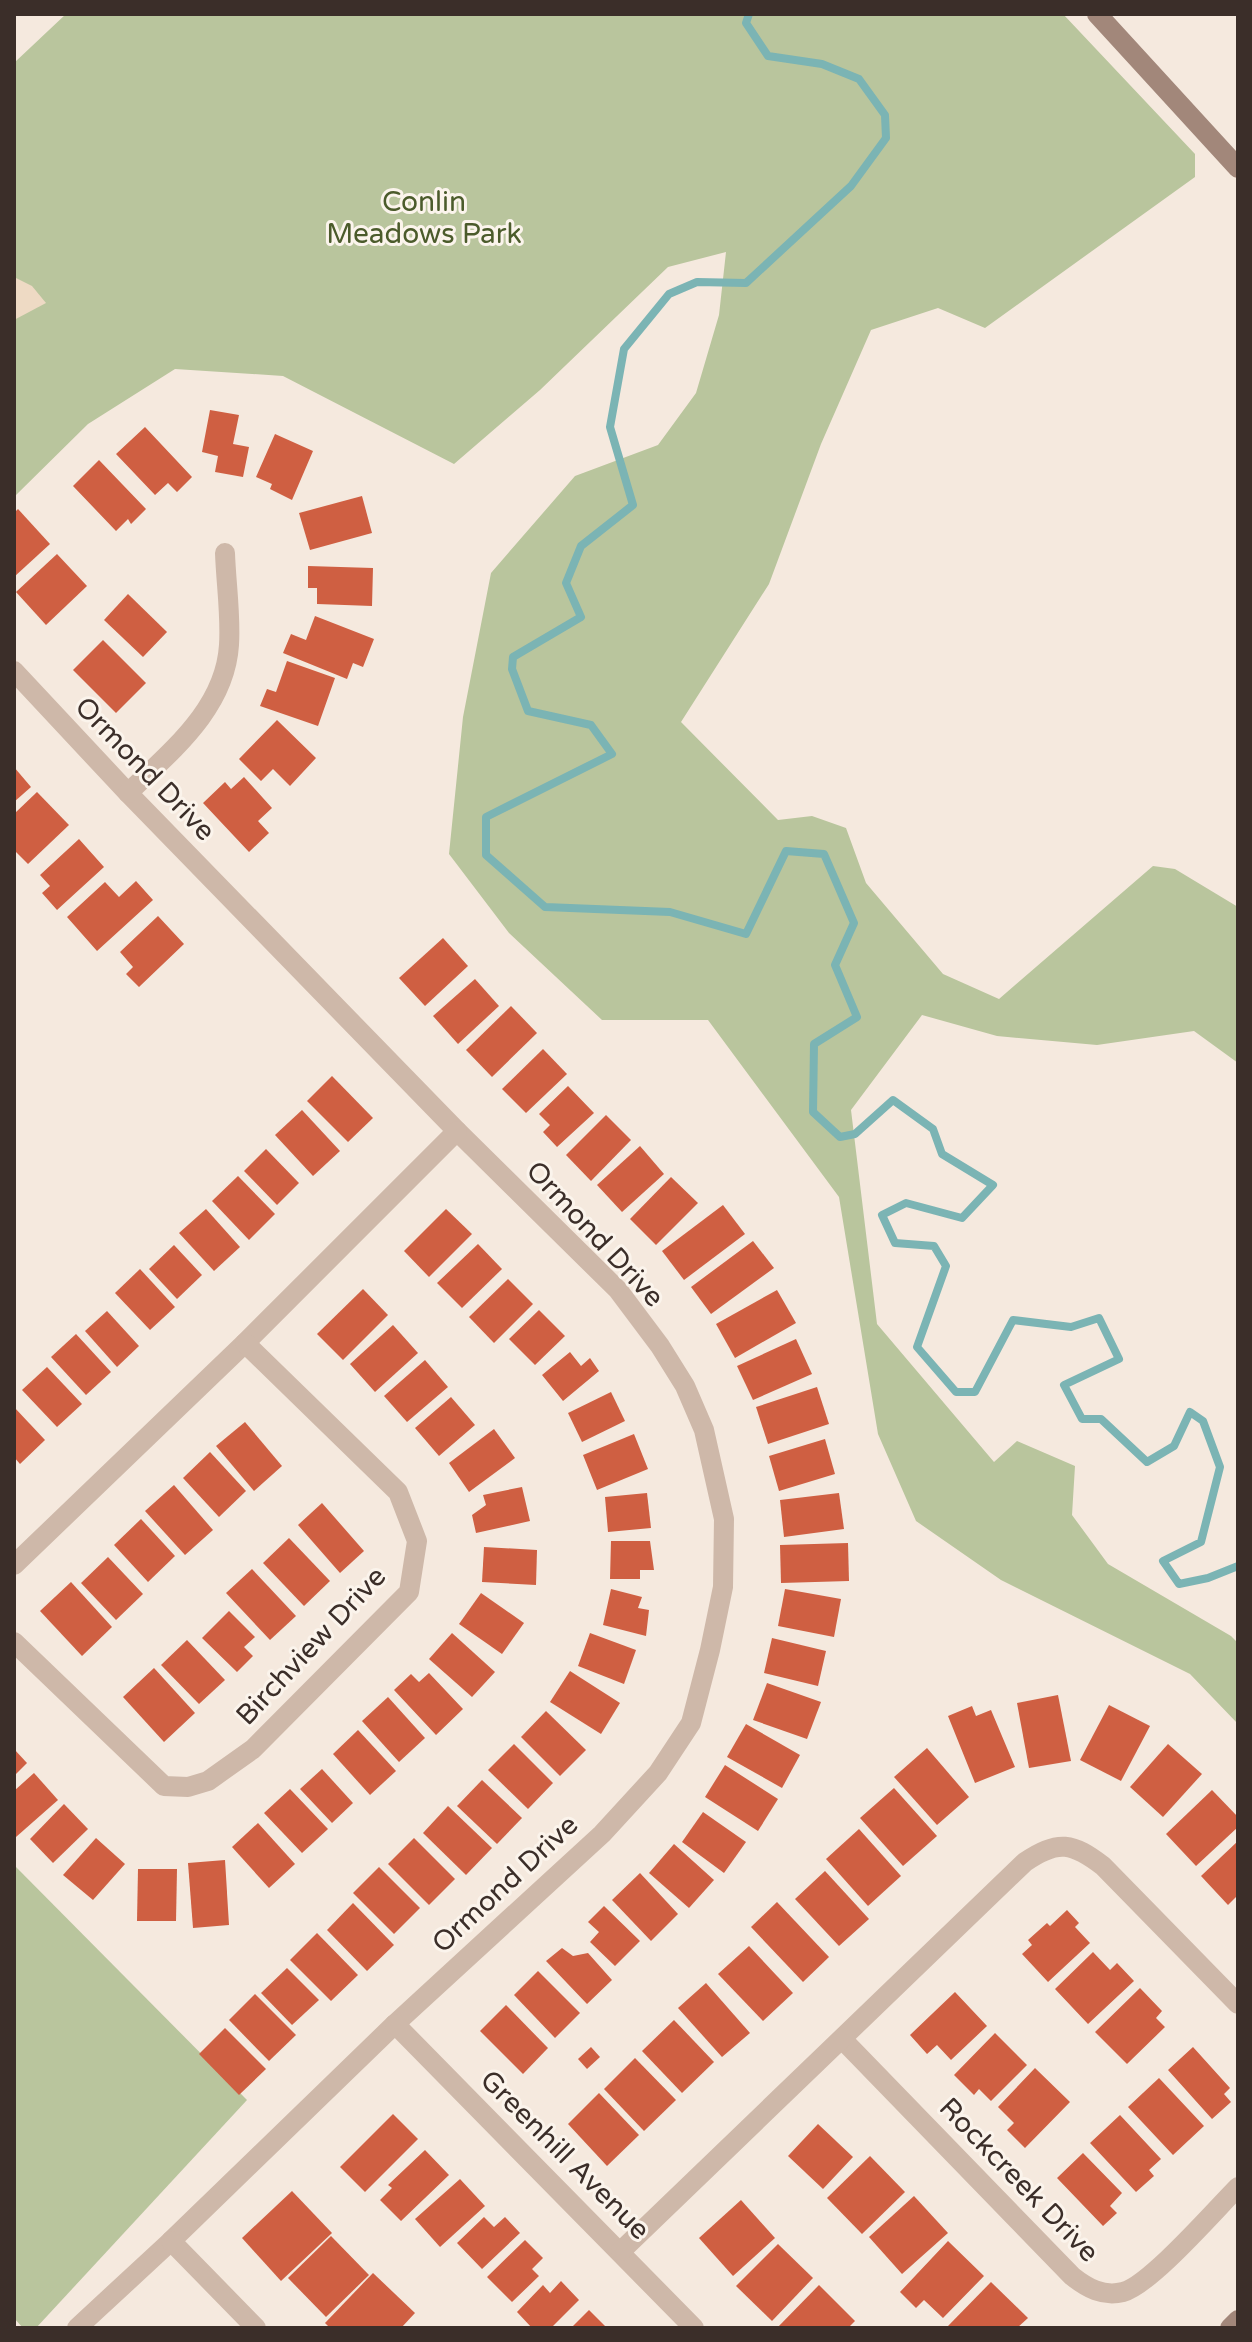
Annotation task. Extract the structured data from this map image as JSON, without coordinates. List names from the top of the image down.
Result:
{
  "streets": {
    "street": [
      "Ormond Drive",
      "Birchview Drive",
      "Greenhill Avenue",
      "Rockcreek Drive"
    ]
  },
  "crossings": [
    ["Ormond Drive", "Greenhill Avenue"]
  ],
  "parks": ["Conlin Meadows Park"]
}
